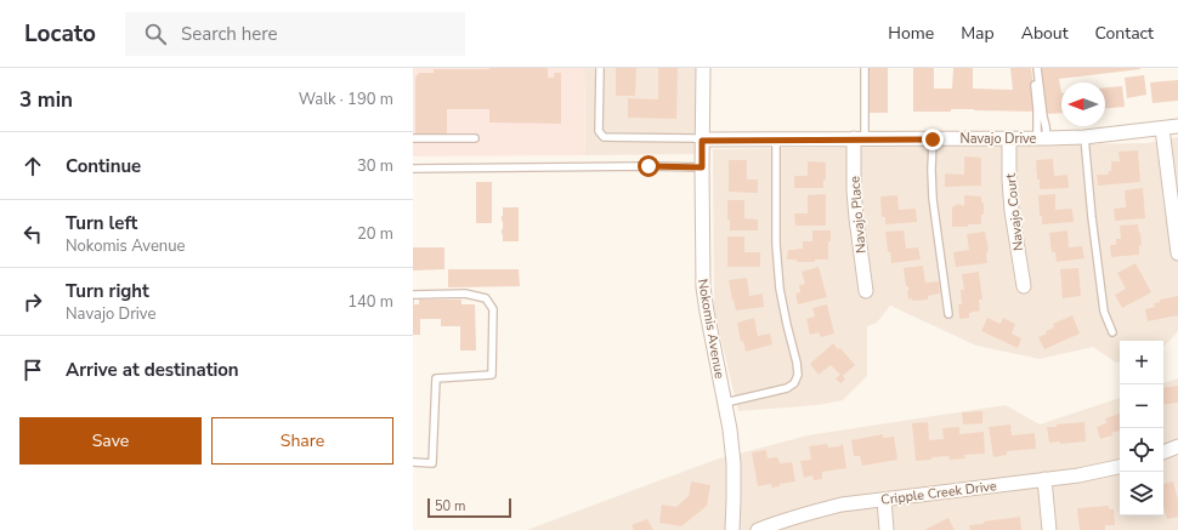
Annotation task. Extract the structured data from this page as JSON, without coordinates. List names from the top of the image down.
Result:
{
  "streets": {
    "street": [
      "Navajo Drive",
      "Navajo Court",
      "Navajo Place",
      "Nokomis Avenue",
      "Cripple Creek Drive"
    ]
  },
  "crossings": [
    ["Navajo Drive", "Navajo Court"],
    ["Navajo Drive", "Navajo Place"],
    ["Navajo Drive", "Nokomis Avenue"]
  ],
  "scale_bar": "50 m",
  "north": "left",
  "page": {
    "header": "Locato",
    "search": "Search here",
    "nav": [
      "Home",
      "Map",
      "About",
      "Contact"
    ],
    "heading": ["3 min", "Walk · 190 m"],
    "list": [
      ["Continue", "30 m"],
      ["Turn left", "Nokomis Avenue", "20 m"],
      ["Turn right", "Navajo Drive", "140 m"],
      "Arrive at destination"
    ],
    "map_buttons": ["+", "−"],
    "buttons": ["Save", "Share"],
    "scale": "50 m"
  }
}
